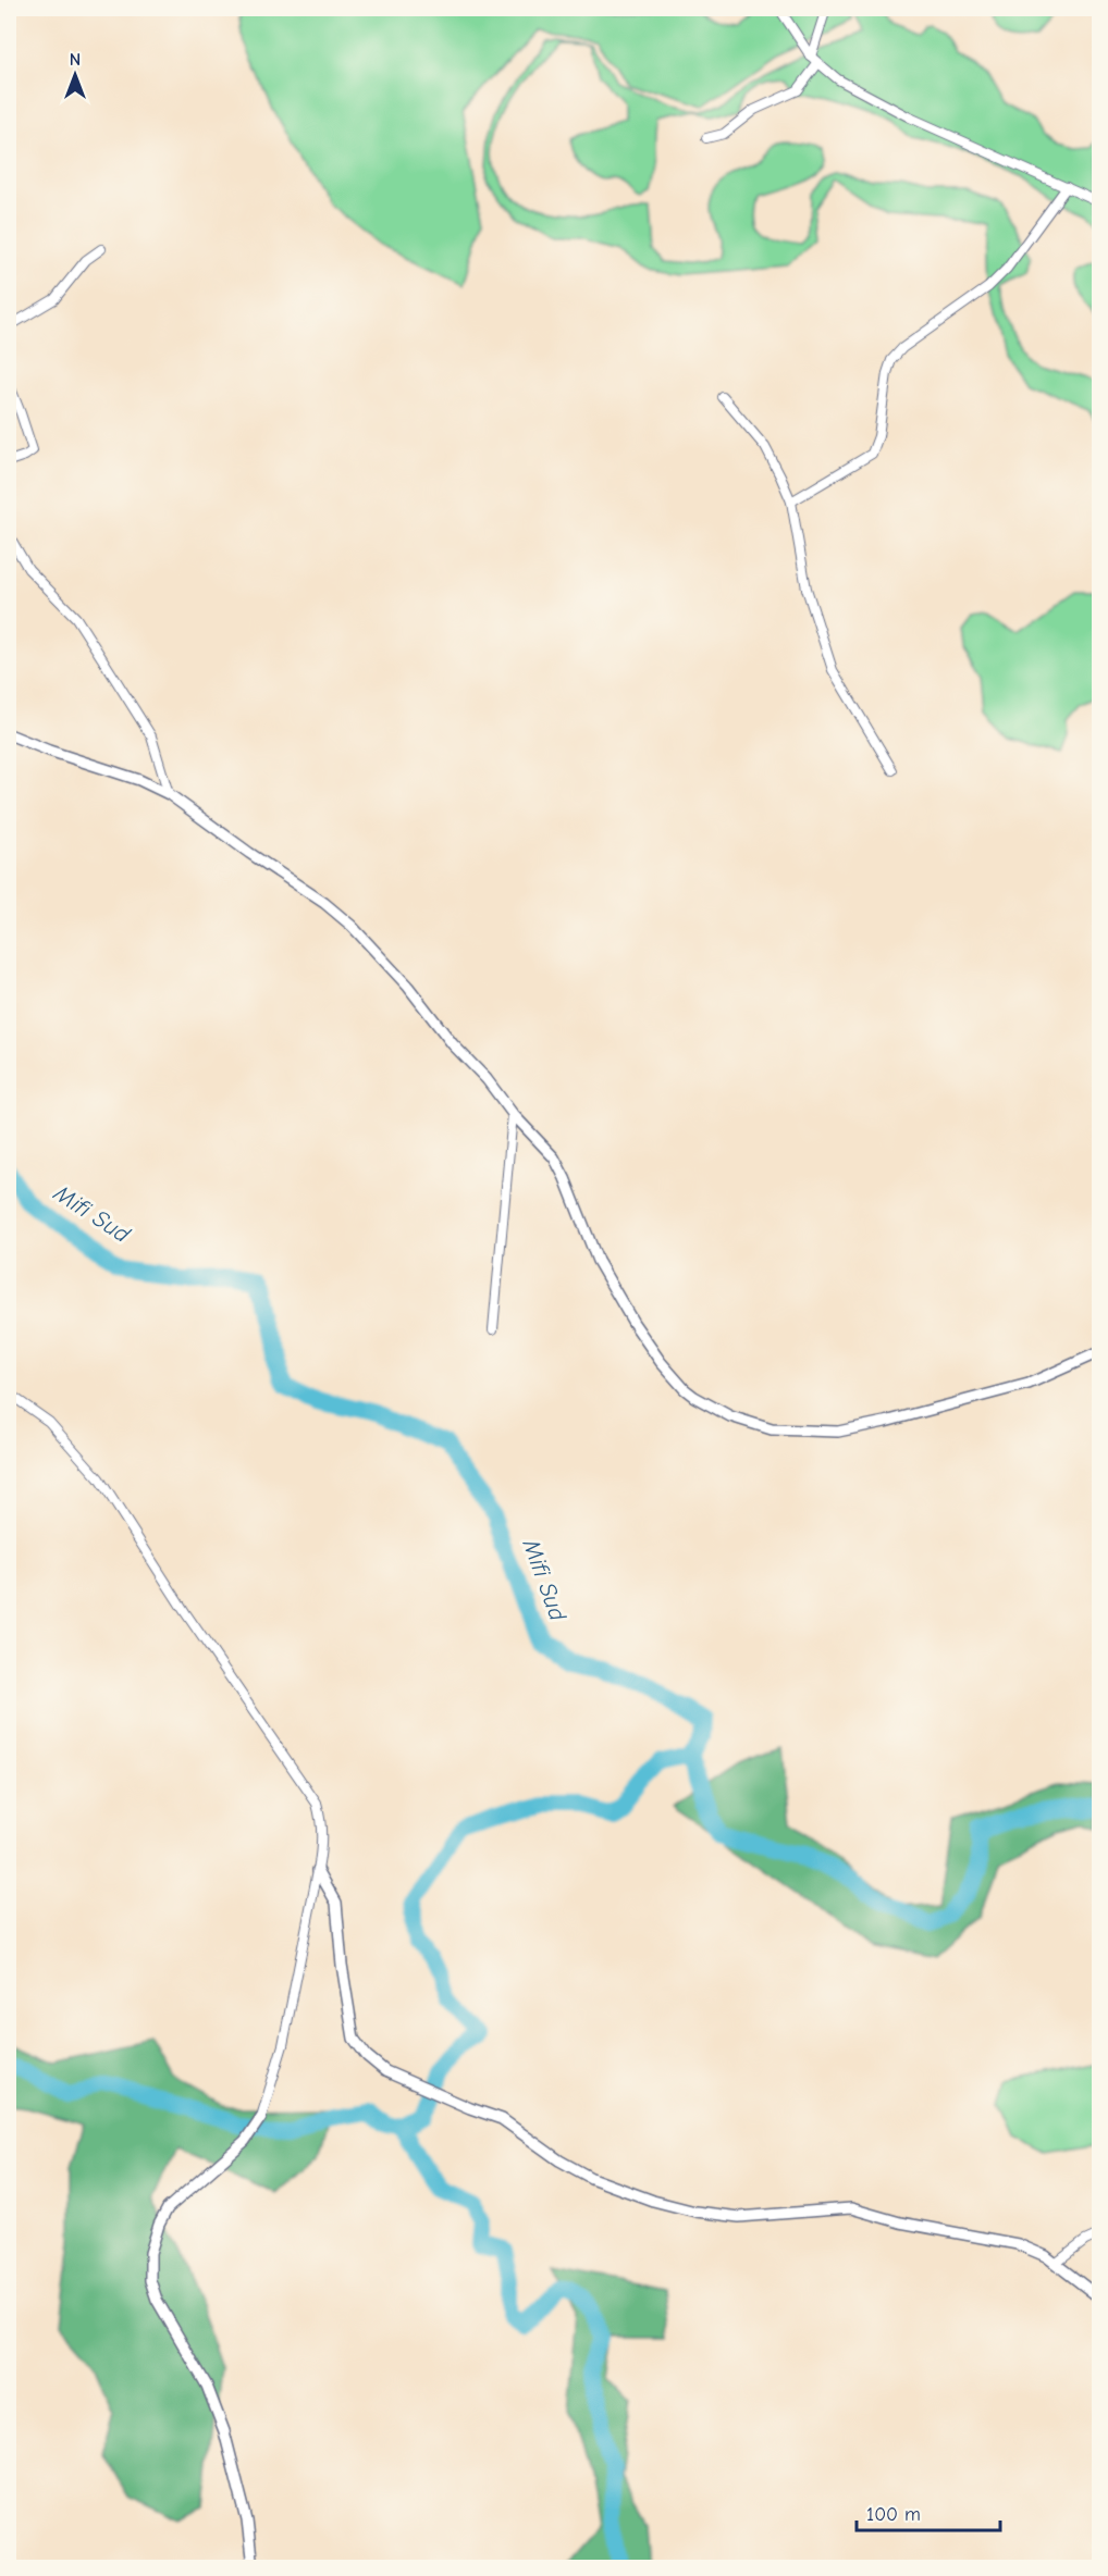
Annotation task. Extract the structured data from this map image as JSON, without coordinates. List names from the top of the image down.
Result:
{
  "water": ["Mifi Sud"],
  "scale_bar": "100 m",
  "north": "top"
}
